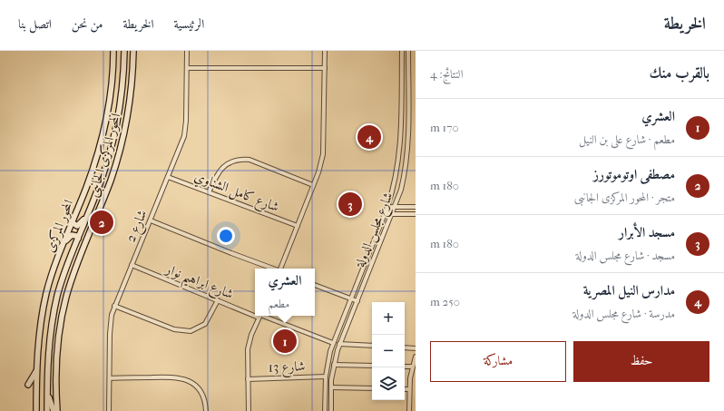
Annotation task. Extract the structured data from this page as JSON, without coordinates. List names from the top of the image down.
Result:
{
  "streets": {
    "main road": ["المحور المركزى الجانبى", "المحور المركزى"],
    "street": [
      "شارع كامل الشناوي",
      "شارع 2",
      "شارع مجلس الدولة",
      "شارع ابراهيم نوار",
      "شارع 13"
    ]
  },
  "crossings": [
    ["شارع كامل الشناوي", "شارع 2"],
    ["شارع 2", "شارع ابراهيم نوار"],
    ["شارع مجلس الدولة", "شارع ابراهيم نوار"],
    ["شارع مجلس الدولة", "شارع 13"]
  ],
  "page": {
    "header": "الخريطة",
    "nav": [
      "الرئيسية",
      "الخريطة",
      "من نحن",
      "اتصل بنا"
    ],
    "heading": ["بالقرب منك", "النتائج: 4"],
    "list": [
      {
        "mark": "1",
        "name": "العشري",
        "note": "مطعم · شارع على بن النيل",
        "value": "170 m"
      },
      {
        "mark": "2",
        "name": "مصطفى اوتوموتورز",
        "note": "متجر · المحور المركزى الجانبى",
        "value": "180 m"
      },
      {
        "mark": "3",
        "name": "مسجد الأبرار",
        "note": "مسجد · شارع مجلس الدولة",
        "value": "180 m"
      },
      {
        "mark": "4",
        "name": "مدارس النيل المصرية",
        "note": "مدرسة · شارع مجلس الدولة",
        "value": "250 m"
      }
    ],
    "pins": [
      "4",
      "3",
      "2",
      "1"
    ],
    "popup": ["العشري", "مطعم"],
    "map_buttons": ["+", "−"],
    "buttons": ["حفظ", "مشاركة"]
  }
}
